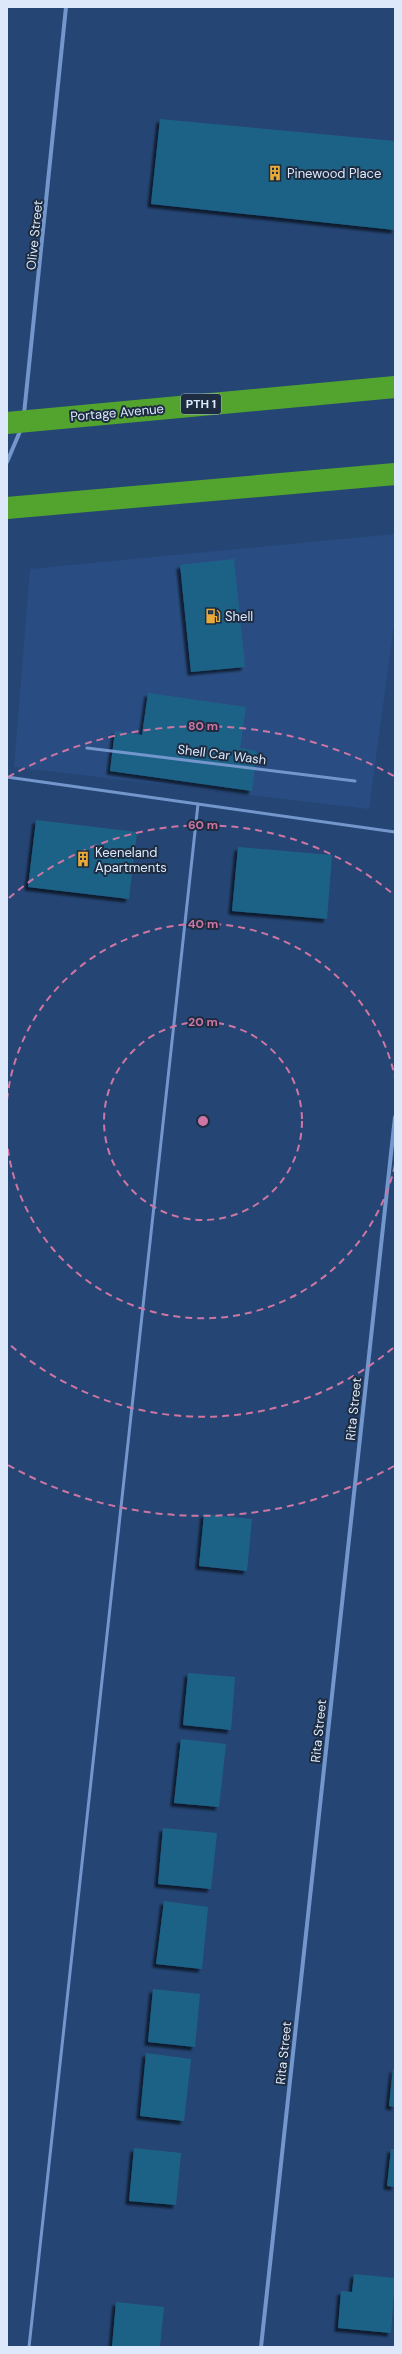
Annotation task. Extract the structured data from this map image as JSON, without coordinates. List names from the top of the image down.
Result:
{
  "streets": {
    "highway": ["PTH 1", "Portage Avenue"],
    "street": ["Olive Street", "Rita Street"],
    "lane": ["Shell Car Wash"]
  },
  "crossings": [
    ["Olive Street", "Portage Avenue"]
  ],
  "places": {
    "building": ["Pinewood Place", "Keeneland Apartments"],
    "fuel station": ["Shell"]
  },
  "rings": [
    "80 m",
    "60 m",
    "40 m",
    "20 m"
  ]
}
